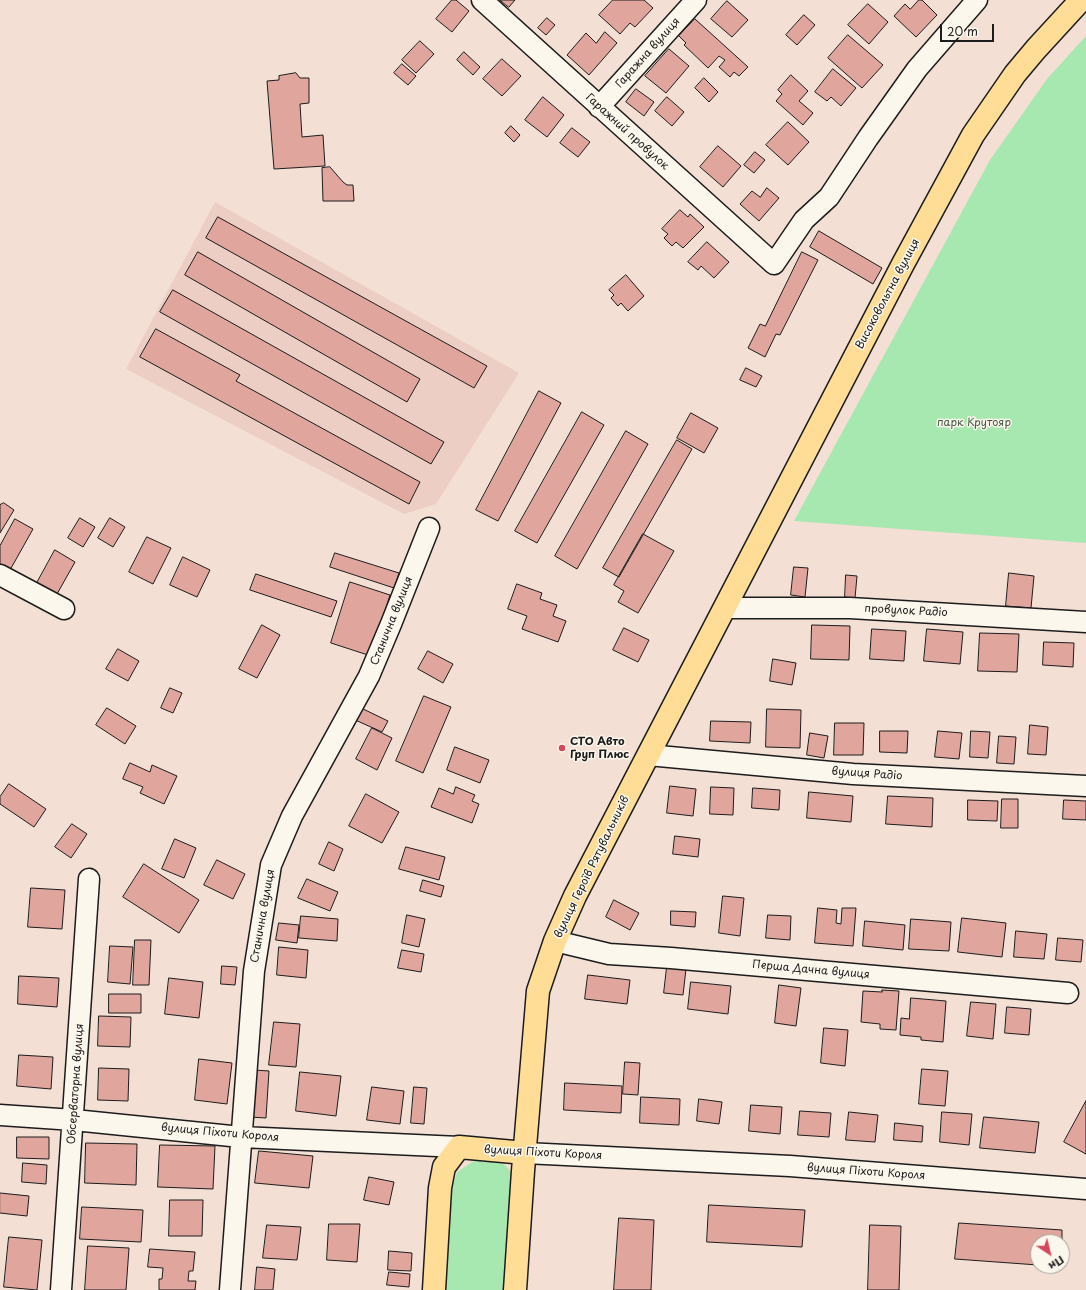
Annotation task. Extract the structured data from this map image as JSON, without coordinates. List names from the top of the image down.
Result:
{
  "streets": {
    "main road": ["Високовольтна вулиця", "вулиця Героїв Рятувальників", "вулиця Піхоти Короля"],
    "street": [
      "Гаражна вулиця",
      "Гаражний провулок",
      "провулок Радіо",
      "Станична вулиця",
      "вулиця Радіо",
      "Перша Дачна вулиця",
      "Обсерваторна вулиця"
    ]
  },
  "crossings": [
    ["Гаражна вулиця", "Гаражний провулок"],
    ["Високовольтна вулиця", "провулок Радіо"],
    ["Високовольтна вулиця", "вулиця Героїв Рятувальників"],
    ["провулок Радіо", "вулиця Героїв Рятувальників"],
    ["Станична вулиця", "вулиця Піхоти Короля"],
    ["вулиця Радіо", "вулиця Героїв Рятувальників"],
    ["вулиця Героїв Рятувальників", "Перша Дачна вулиця"],
    ["вулиця Героїв Рятувальників", "вулиця Піхоти Короля"],
    ["Обсерваторна вулиця", "вулиця Піхоти Короля"]
  ],
  "parks": ["парк Крутояр"],
  "places": ["СТО Авто Груп Плюс"],
  "scale_bar": "20 m",
  "north": "bottom right"
}
